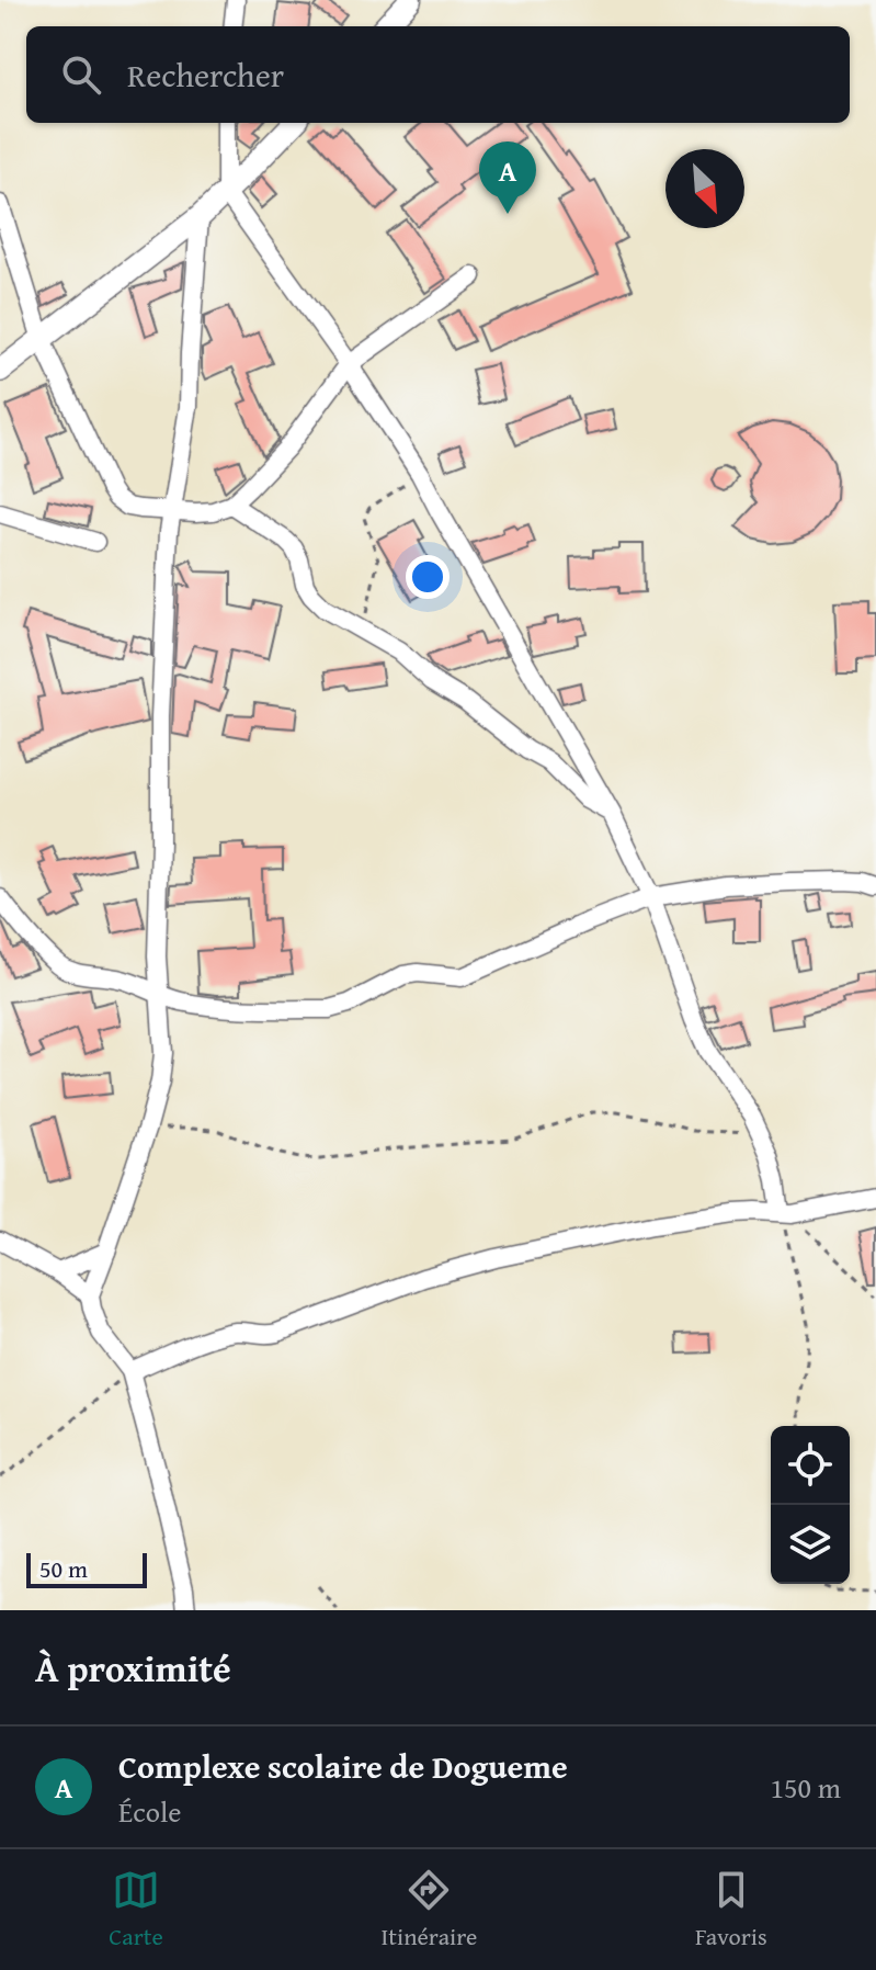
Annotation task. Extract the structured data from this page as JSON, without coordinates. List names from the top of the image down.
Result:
{
  "scale_bar": "50 m",
  "north": "bottom right",
  "page": {
    "search": "Rechercher",
    "pins": "A",
    "scale": "50 m",
    "heading": "À proximité",
    "list": [
      {
        "mark": "A",
        "name": "Complexe scolaire de Dogueme",
        "note": "École",
        "value": "150 m"
      }
    ],
    "nav": ["Carte", "Itinéraire", "Favoris"]
  }
}
